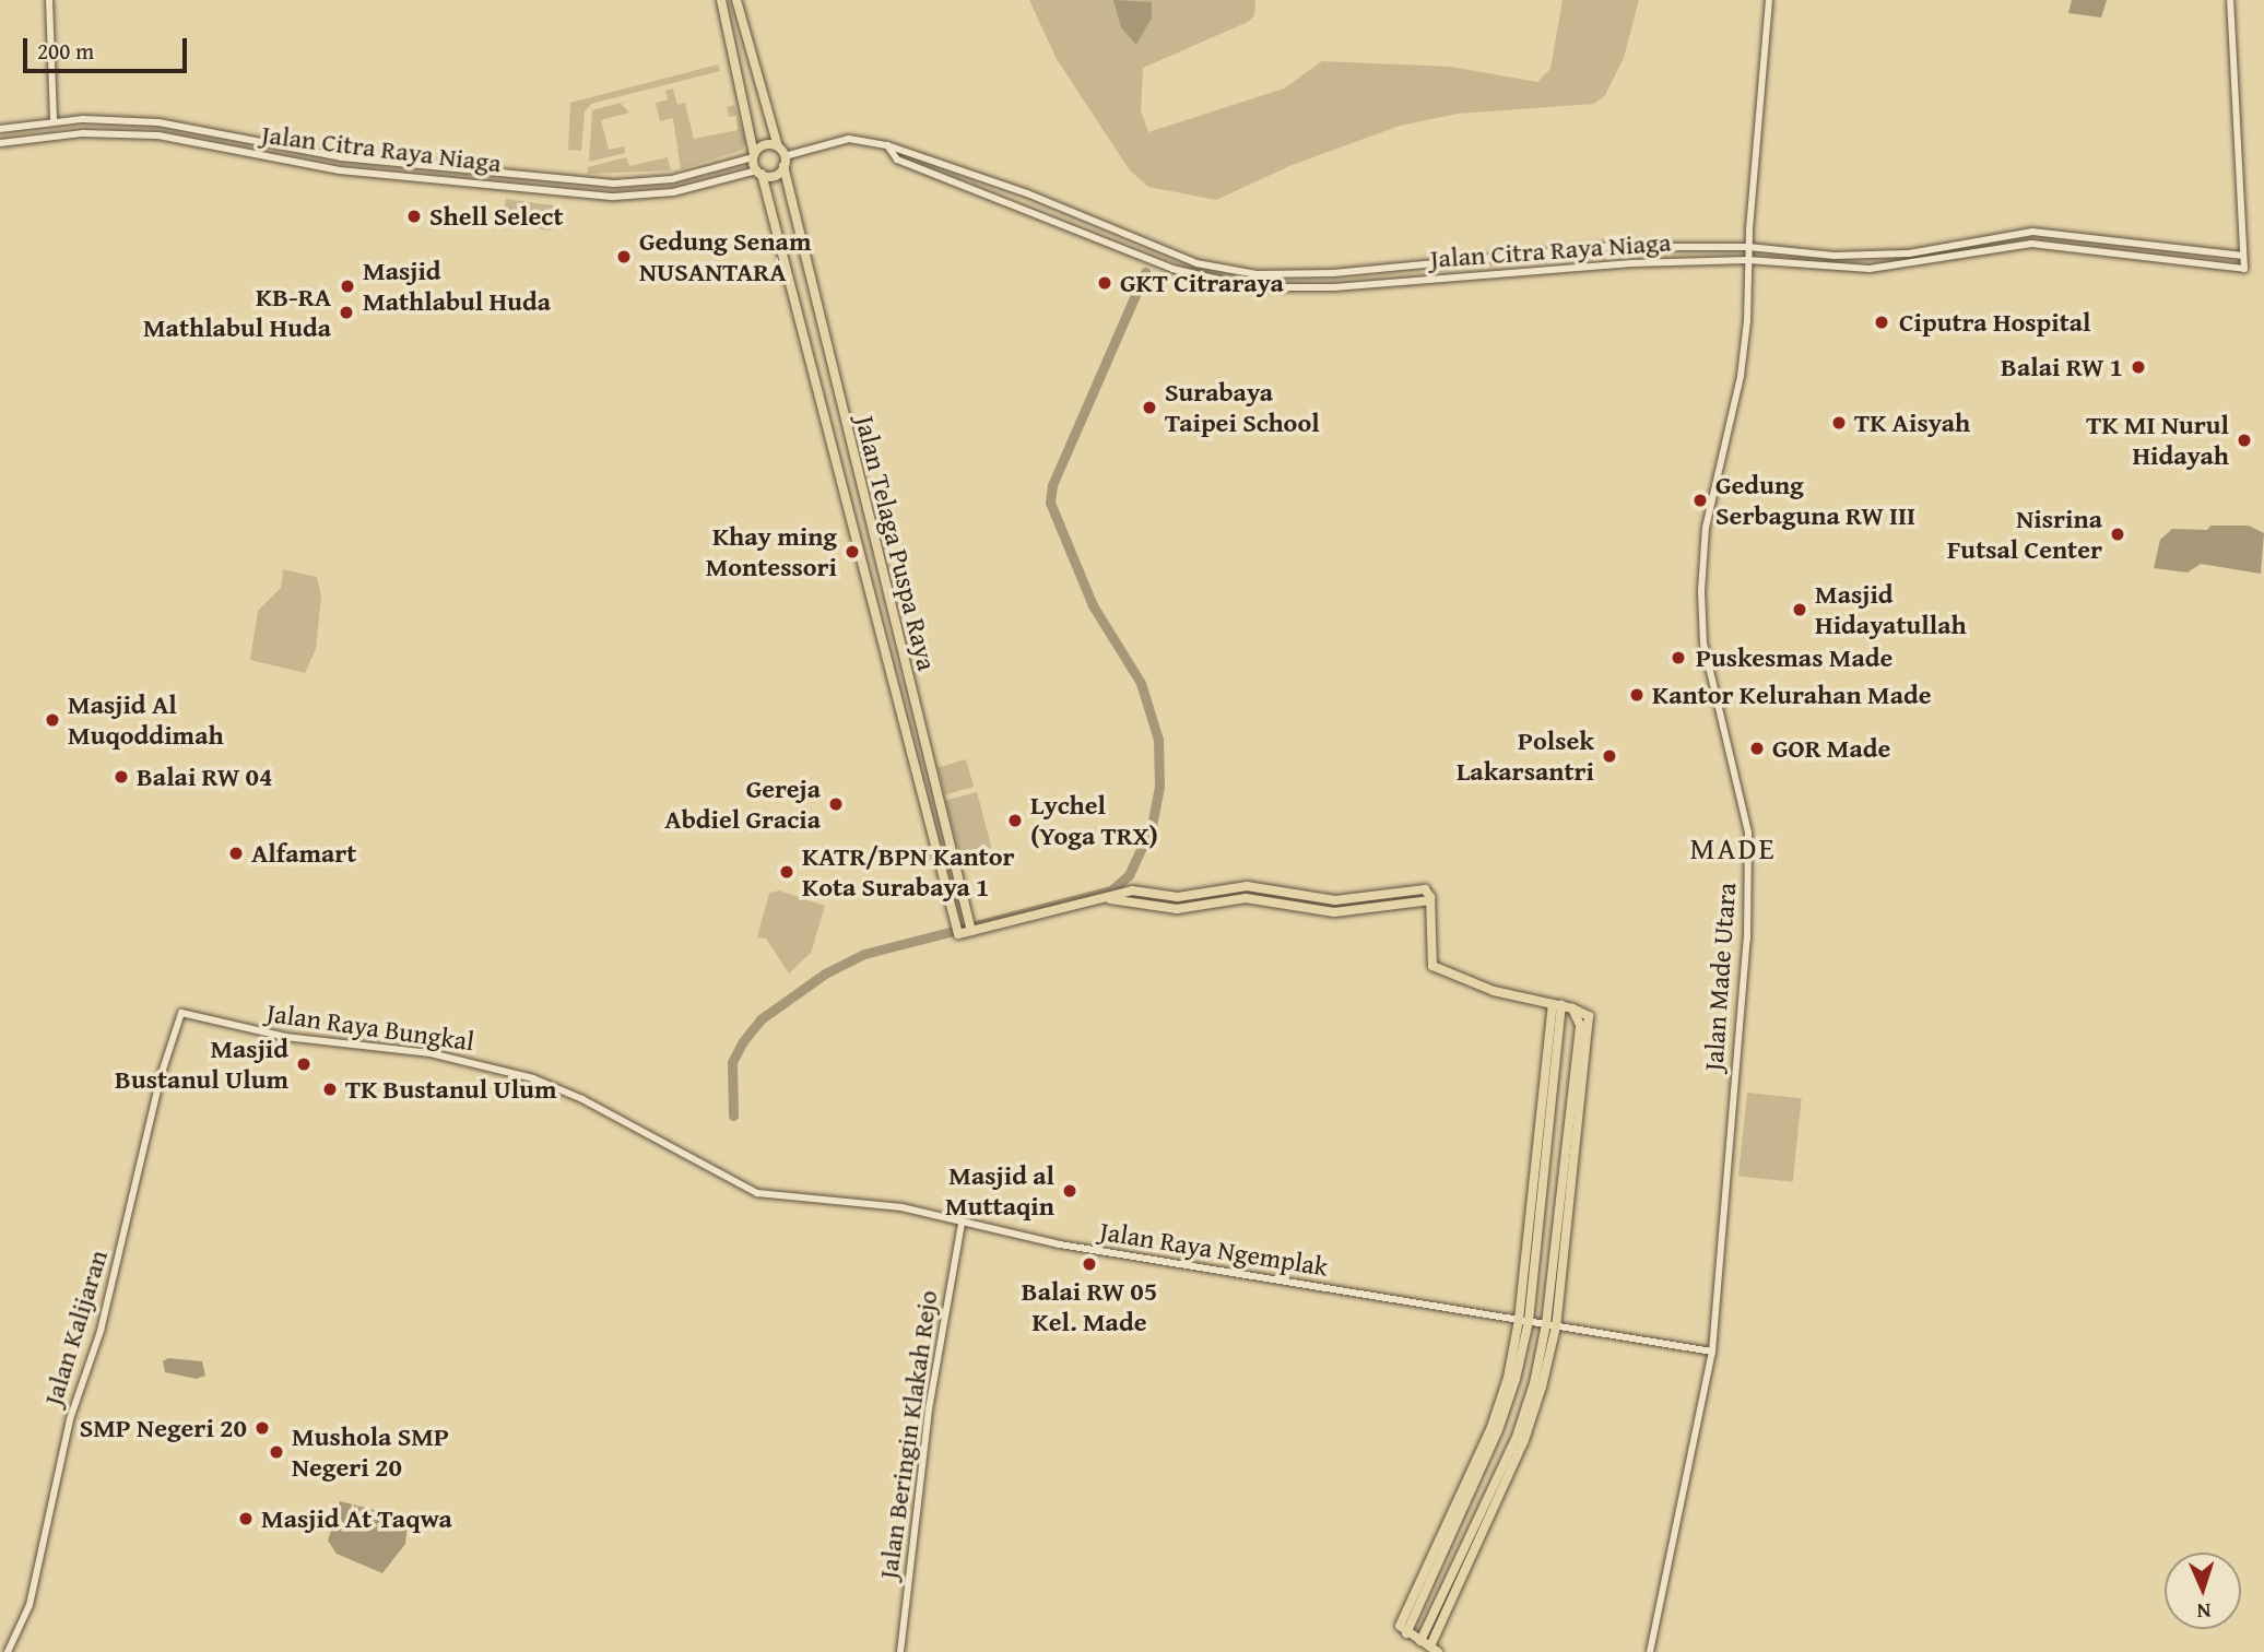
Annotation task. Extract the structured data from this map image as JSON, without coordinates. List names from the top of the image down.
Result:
{
  "streets": {
    "main road": ["Jalan Telaga Puspa Raya"],
    "street": [
      "Jalan Citra Raya Niaga",
      "Jalan Made Utara",
      "Jalan Raya Bungkal",
      "Jalan Raya Ngemplak",
      "Jalan Kalijaran",
      "Jalan Beringin Klakah Rejo"
    ]
  },
  "crossings": [
    ["Jalan Citra Raya Niaga", "Jalan Telaga Puspa Raya"],
    ["Jalan Citra Raya Niaga", "Jalan Made Utara"],
    ["Jalan Made Utara", "Jalan Raya Ngemplak"],
    ["Jalan Raya Bungkal", "Jalan Raya Ngemplak"],
    ["Jalan Raya Bungkal", "Jalan Kalijaran"],
    ["Jalan Raya Ngemplak", "Jalan Beringin Klakah Rejo"]
  ],
  "districts": ["MADE"],
  "places": [
    "Shell Select",
    "Gedung Senam NUSANTARA",
    "GKT Citraraya",
    "Masjid Mathlabul Huda",
    "KB-RA Mathlabul Huda",
    "Ciputra Hospital",
    "Balai RW 1",
    "Surabaya Taipei School",
    "TK Aisyah",
    "TK MI Nurul Hidayah",
    "Gedung Serbaguna RW III",
    "Nisrina Futsal Center",
    "Khay ming Montessori",
    "Masjid Hidayatullah",
    "Puskesmas Made",
    "Kantor Kelurahan Made",
    "Masjid Al Muqoddimah",
    "GOR Made",
    "Polsek Lakarsantri",
    "Balai RW 04",
    "Gereja Abdiel Gracia",
    "Lychel (Yoga TRX)",
    "Alfamart",
    "KATR/BPN Kantor Kota Surabaya 1",
    "Masjid Bustanul Ulum",
    "TK Bustanul Ulum",
    "Masjid al Muttaqin",
    "Balai RW 05 Kel. Made",
    "SMP Negeri 20",
    "Mushola SMP Negeri 20",
    "Masjid At Taqwa"
  ],
  "scale_bar": "200 m",
  "north": "bottom"
}
